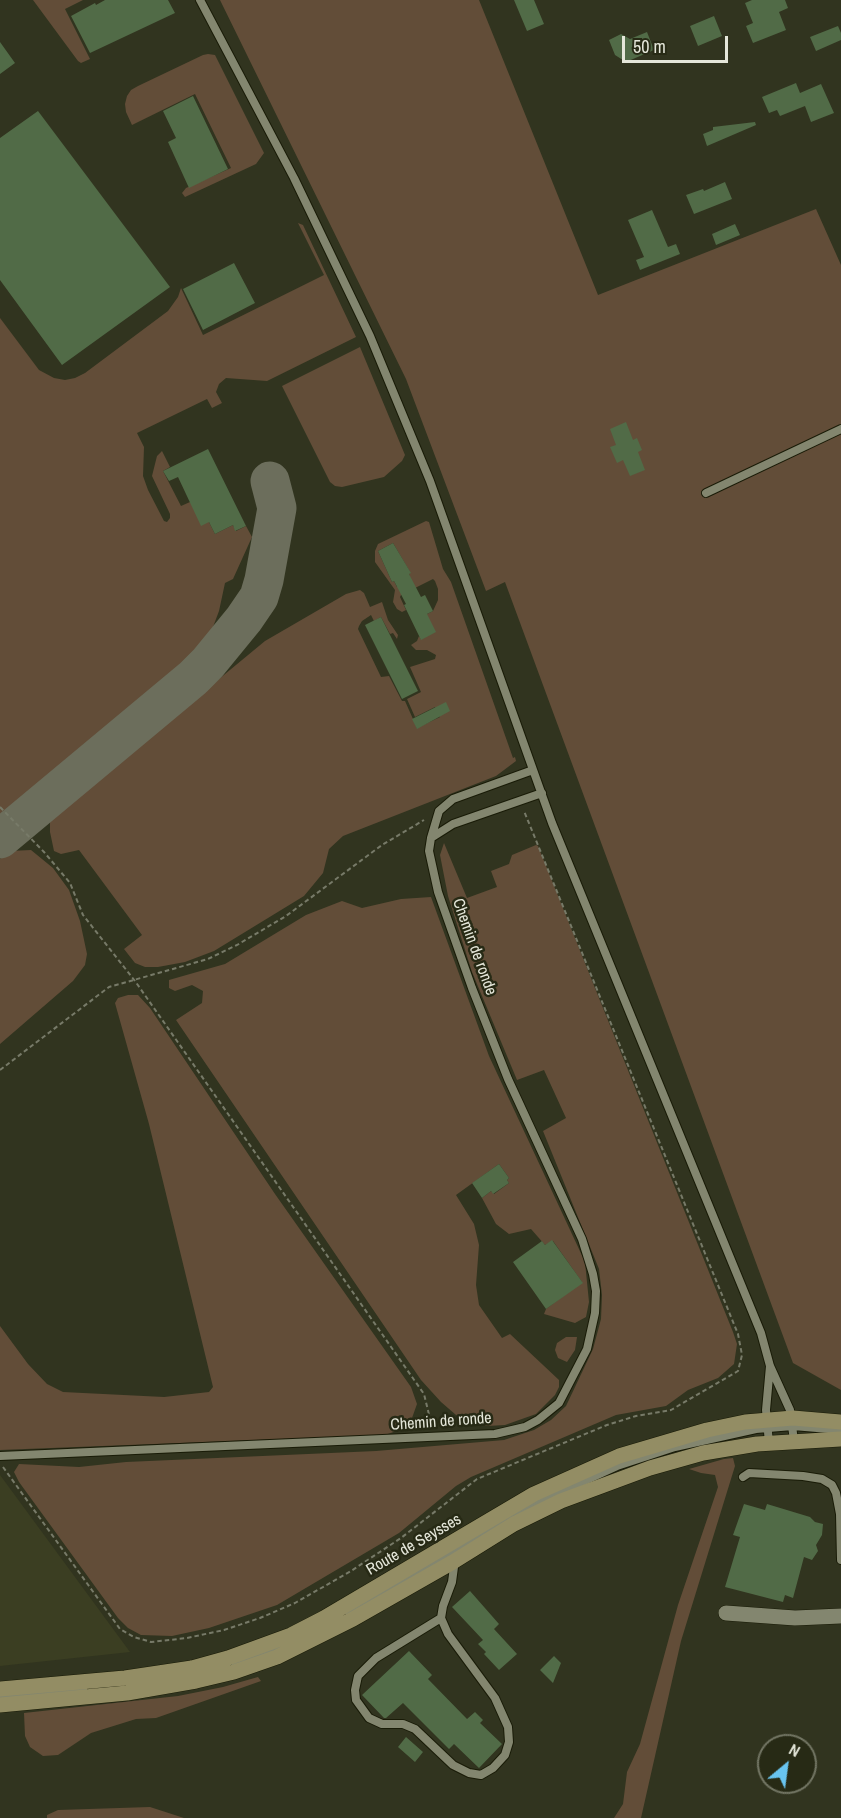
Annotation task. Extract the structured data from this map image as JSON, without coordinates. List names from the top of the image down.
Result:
{
  "streets": {
    "main road": ["Route de Seysses"],
    "lane": ["Chemin de ronde"]
  },
  "scale_bar": "50 m",
  "north": "top right"
}
